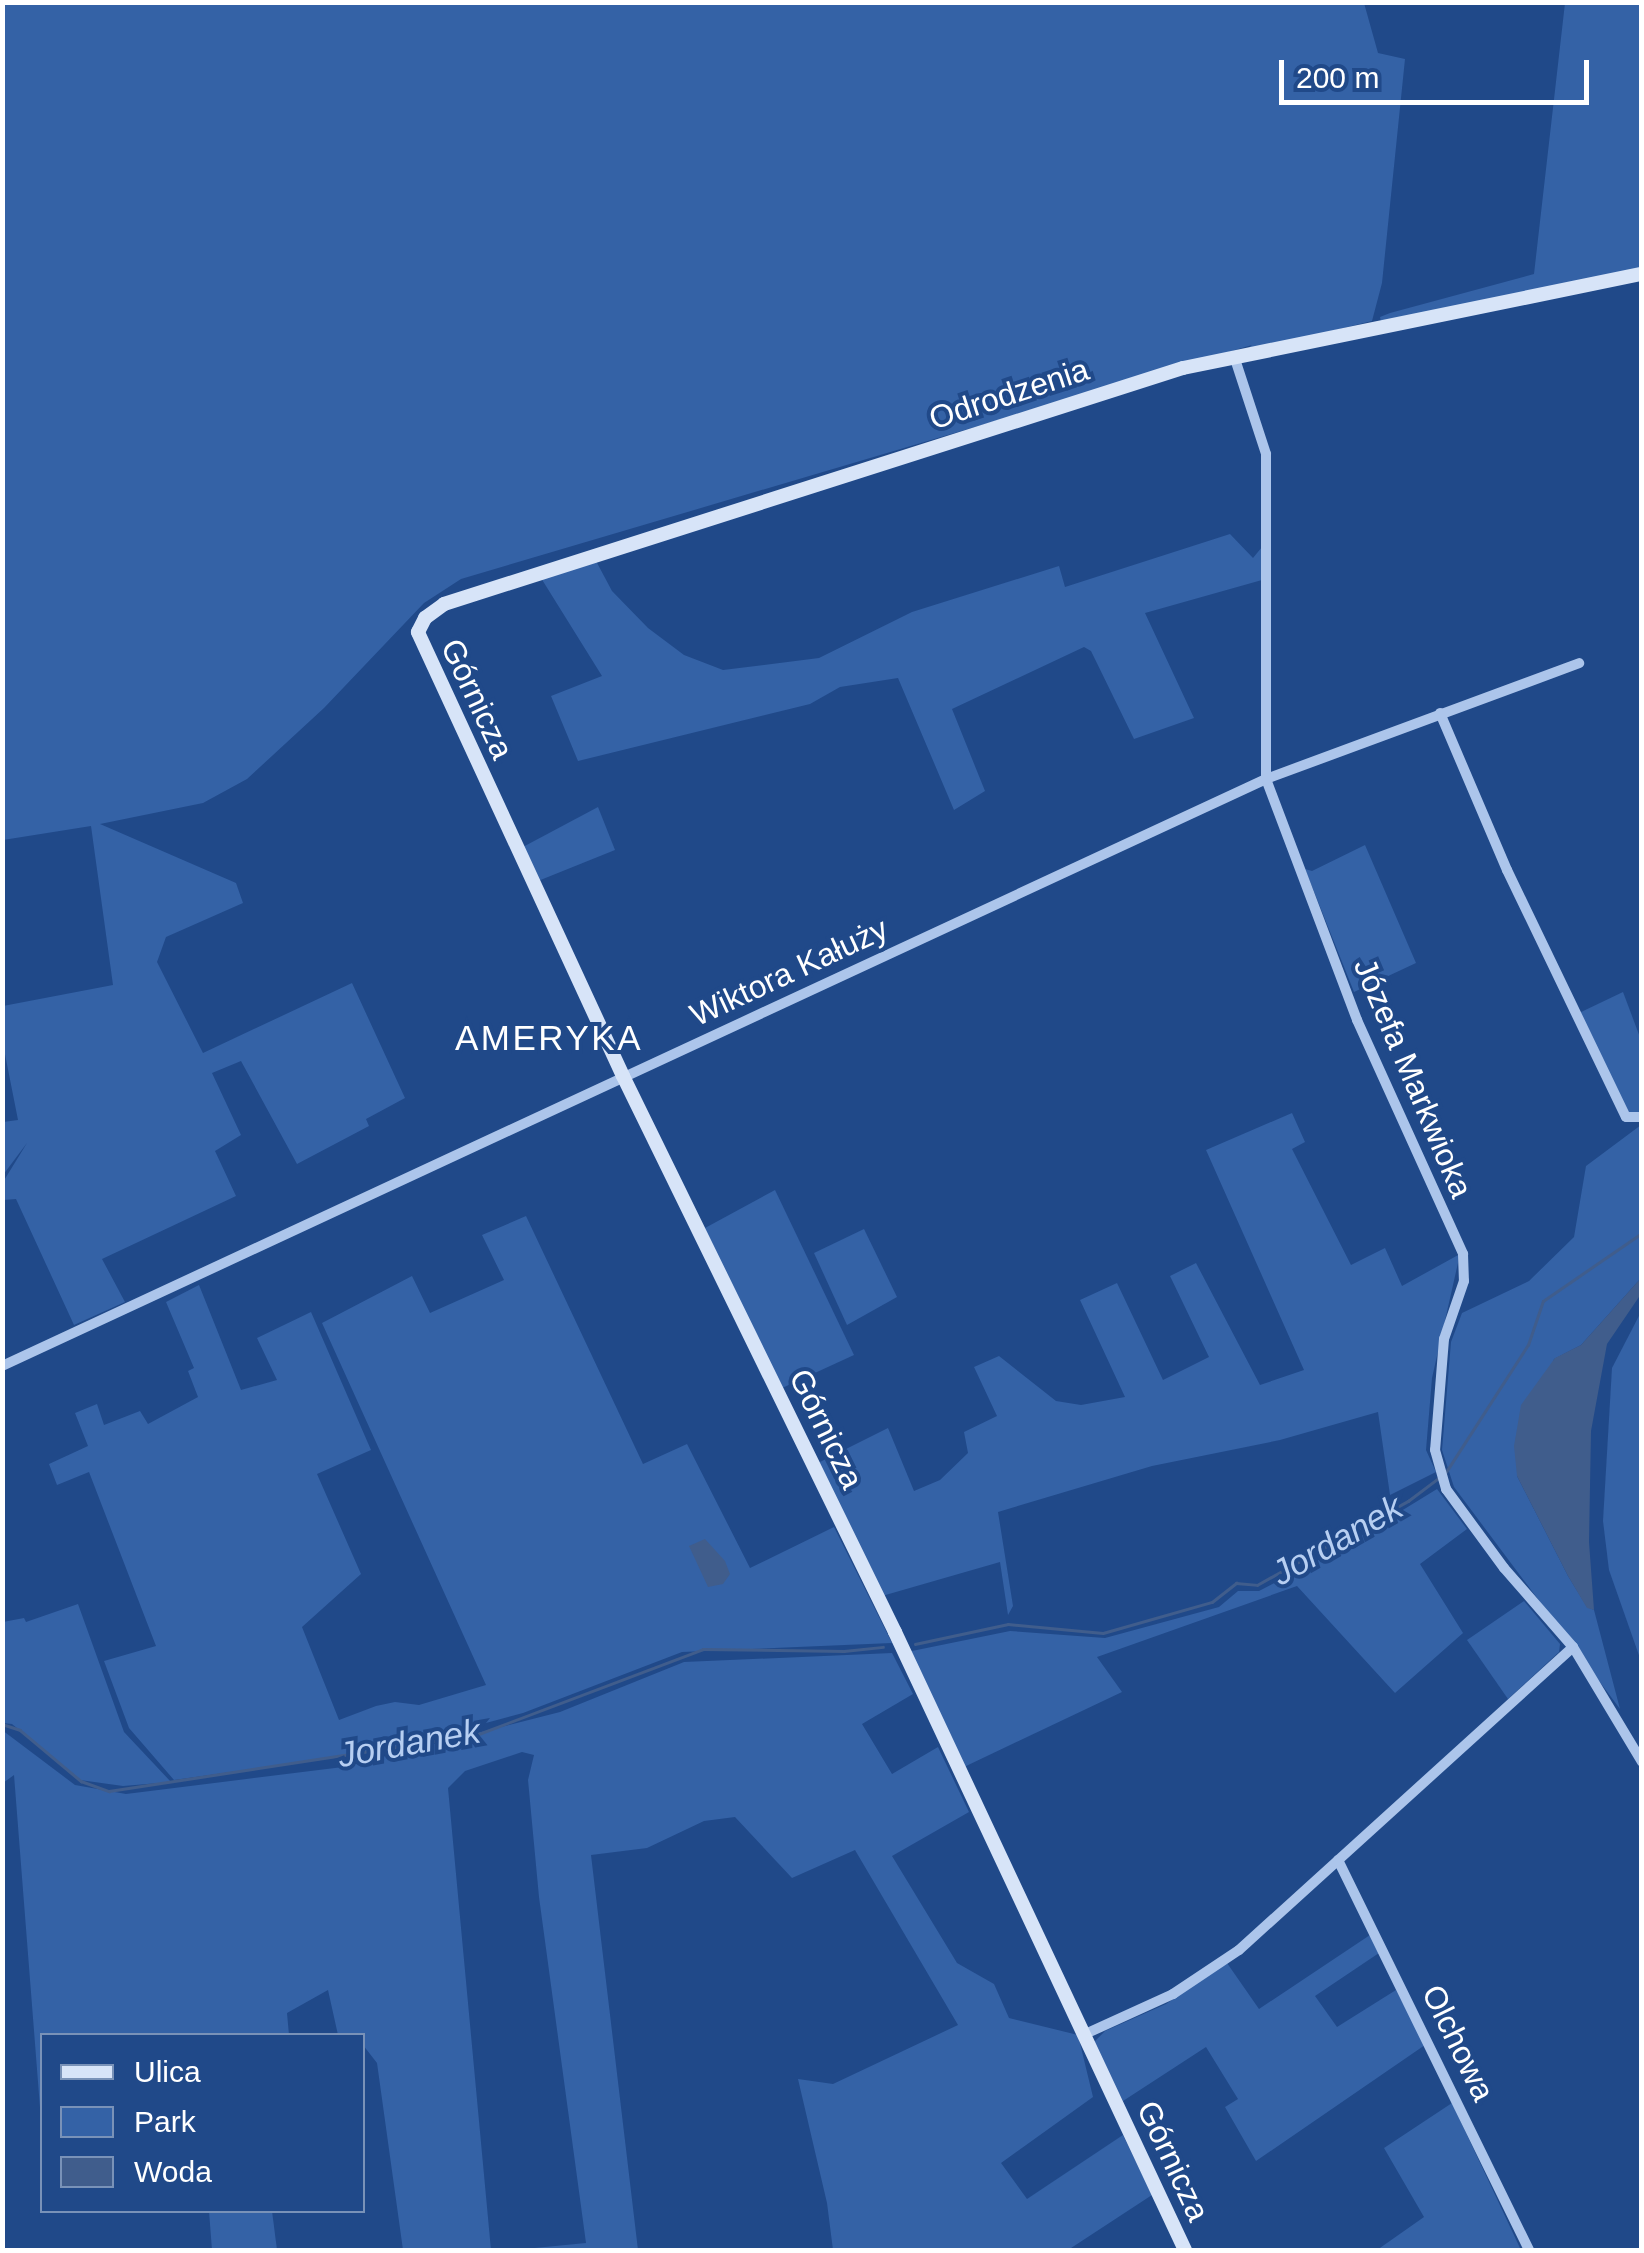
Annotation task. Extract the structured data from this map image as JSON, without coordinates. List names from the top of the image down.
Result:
{
  "streets": {
    "street": [
      "Odrodzenia",
      "Górnicza",
      "Wiktora Kałuży",
      "Józefa Markwioka",
      "Olchowa"
    ]
  },
  "crossings": [
    ["Odrodzenia", "Górnicza"],
    ["Odrodzenia", "Józefa Markwioka"],
    ["Górnicza", "Wiktora Kałuży"],
    ["Wiktora Kałuży", "Józefa Markwioka"]
  ],
  "districts": ["AMERYKA"],
  "water": ["Jordanek"],
  "legend": ["Ulica", "Park", "Woda"],
  "scale_bar": "200 m"
}
